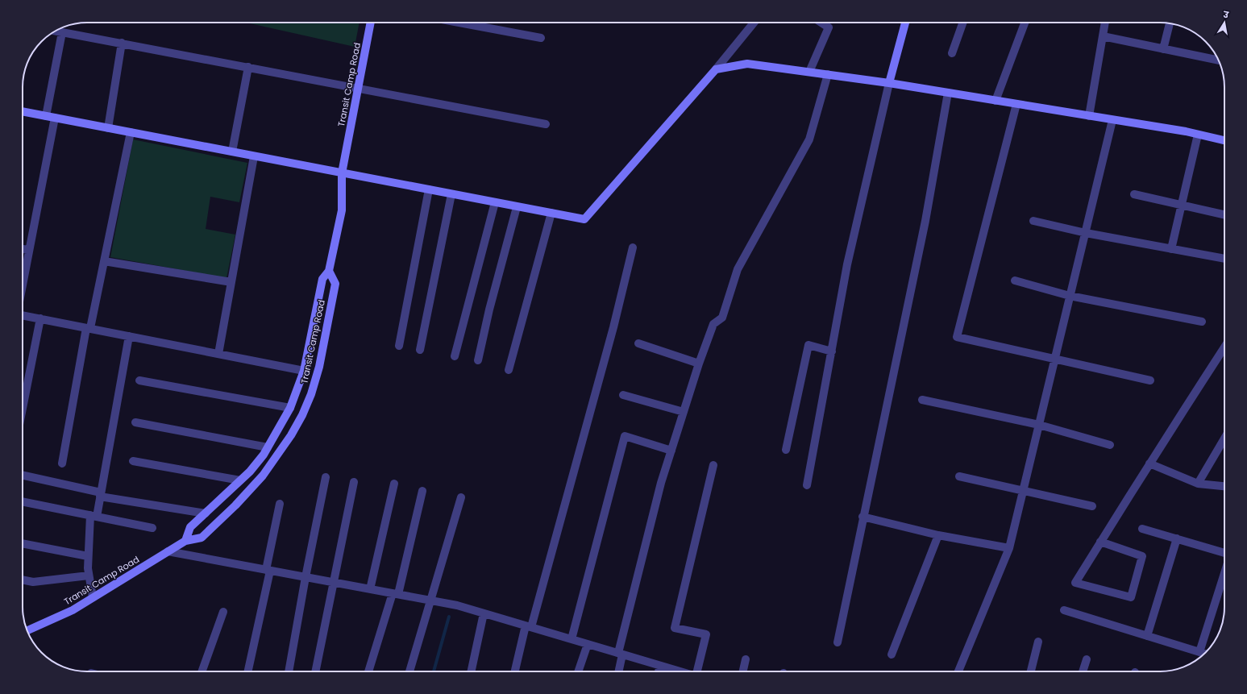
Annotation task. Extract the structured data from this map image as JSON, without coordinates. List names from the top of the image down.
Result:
{
  "streets": {
    "street": ["Transit Camp Road"]
  },
  "north": "top"
}
